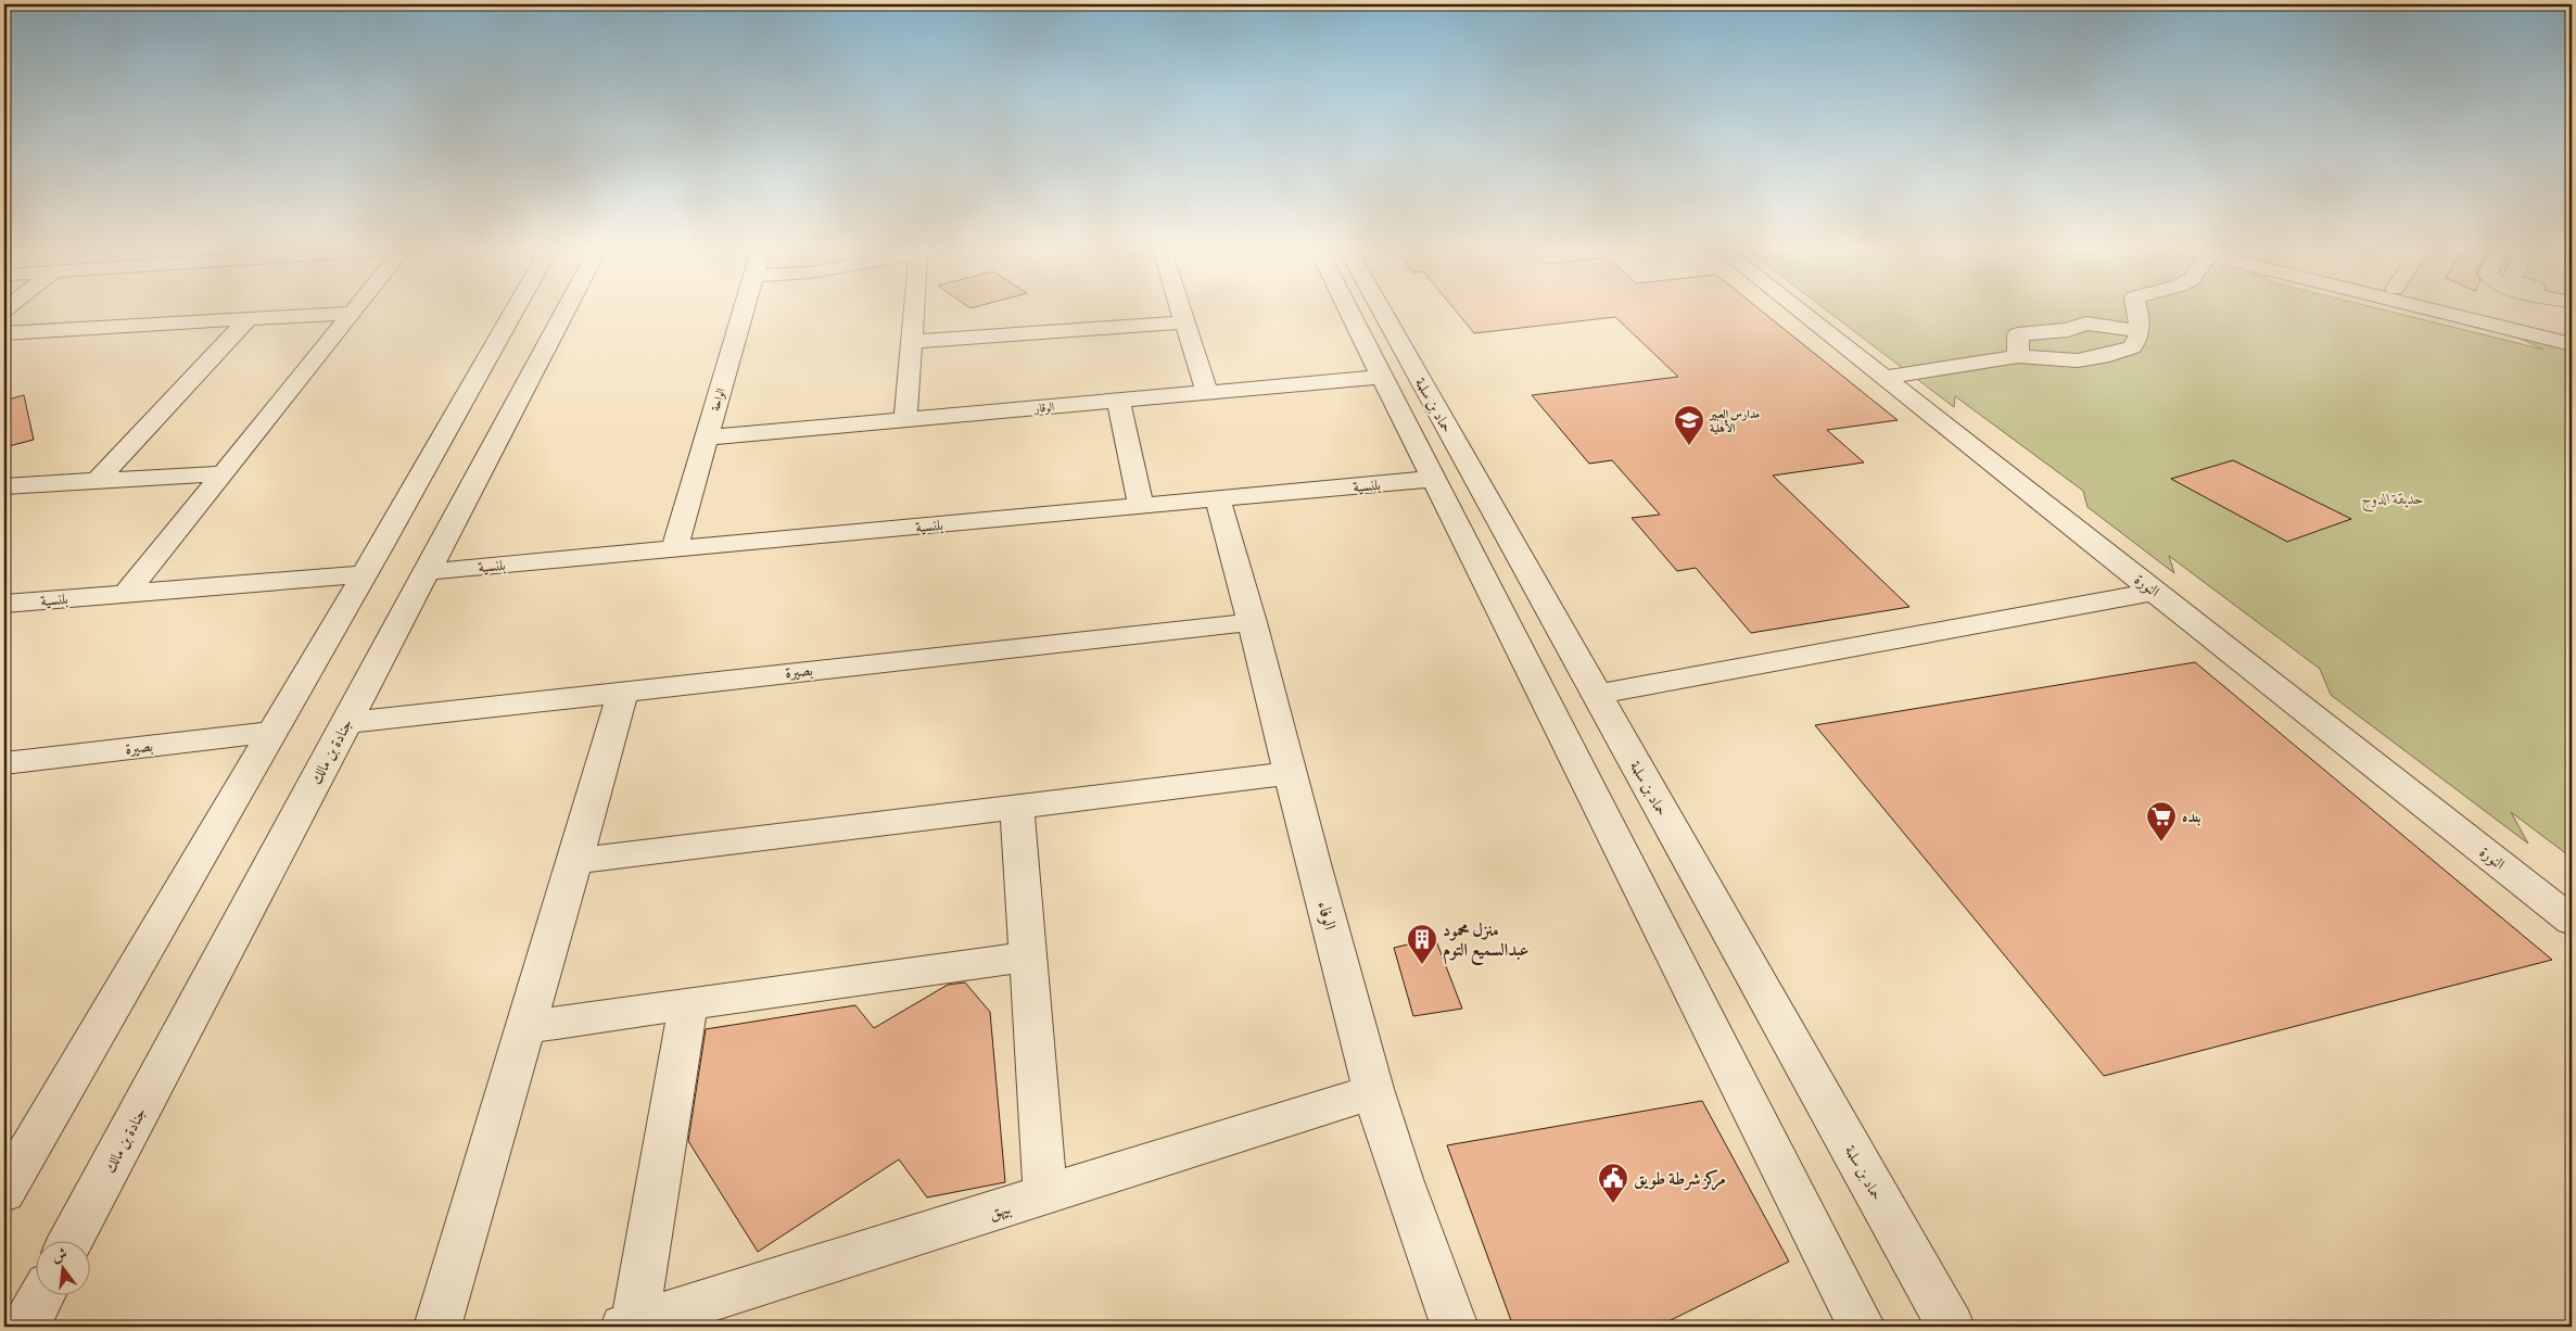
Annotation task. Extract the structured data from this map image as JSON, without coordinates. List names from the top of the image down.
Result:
{
  "streets": {
    "street": [
      "الواحة",
      "حماد بن سلمة",
      "الوقار",
      "بلنسية",
      "النورة",
      "بصيرة",
      "جنادة بن مالك",
      "الوفاء",
      "بيهق"
    ]
  },
  "crossings": [
    ["الواحة", "الوقار"],
    ["الواحة", "بلنسية"],
    ["بلنسية", "جنادة بن مالك"],
    ["بلنسية", "الوفاء"],
    ["بصيرة", "جنادة بن مالك"],
    ["بصيرة", "الوفاء"],
    ["الوفاء", "بيهق"]
  ],
  "parks": ["حديقة الدوح"],
  "places": {
    "school or university": ["مدارس العبير الأهلية"],
    "supermarket": ["بنده"],
    "building": ["منزل محمود عبدالسميع التوم"],
    "public building": ["مركز شرطة طويق"]
  },
  "north": "top"
}
